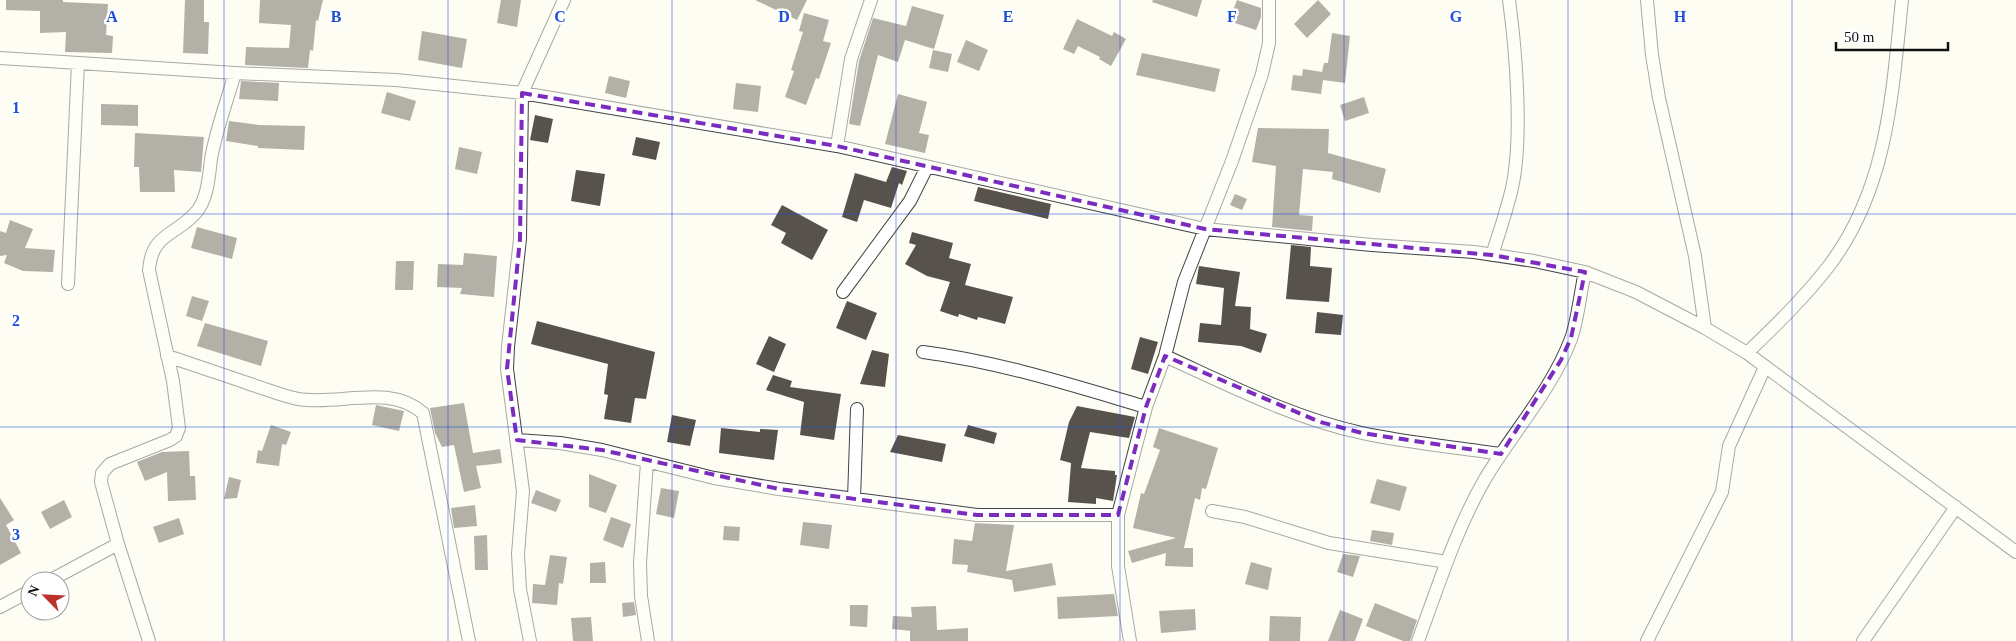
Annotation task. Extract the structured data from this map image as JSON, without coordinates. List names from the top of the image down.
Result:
{
  "scale_bar": "50 m",
  "north": "top left",
  "grid": {
    "columns": [
      "A",
      "B",
      "C",
      "D",
      "E",
      "F",
      "G",
      "H"
    ],
    "rows": ["1", "2", "3"]
  }
}
